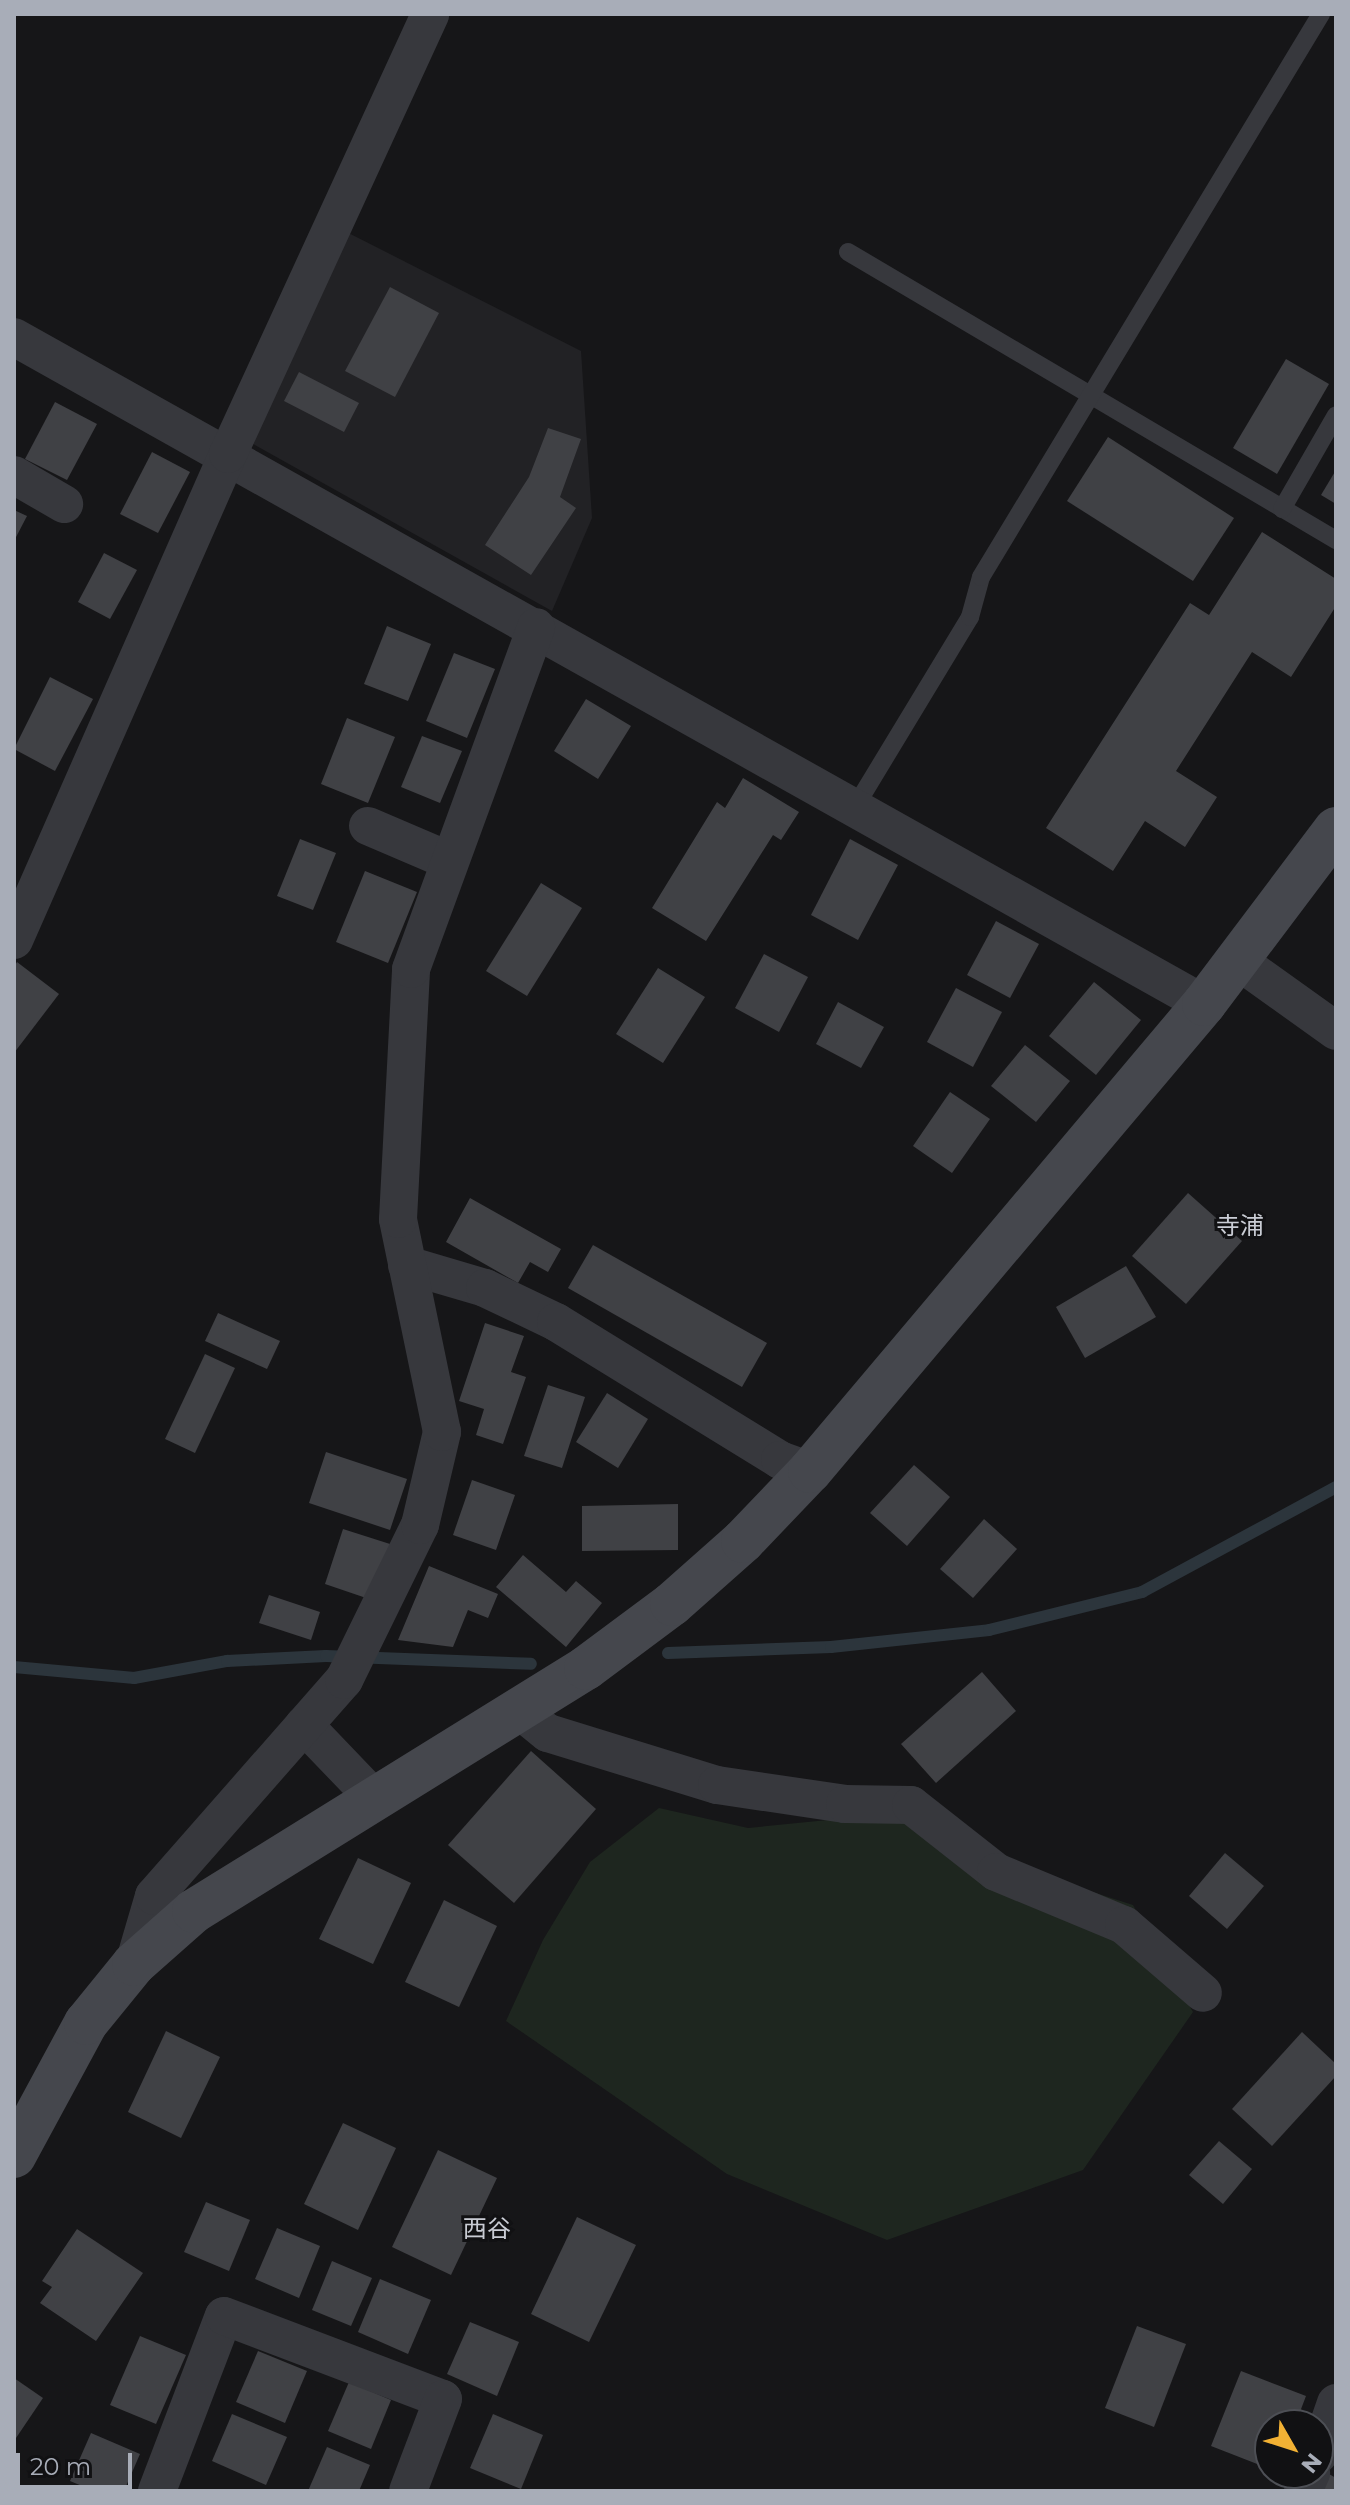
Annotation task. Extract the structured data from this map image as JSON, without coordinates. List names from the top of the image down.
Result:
{
  "districts": ["寺浦", "西谷"],
  "scale_bar": "20 m",
  "north": "bottom right"
}
